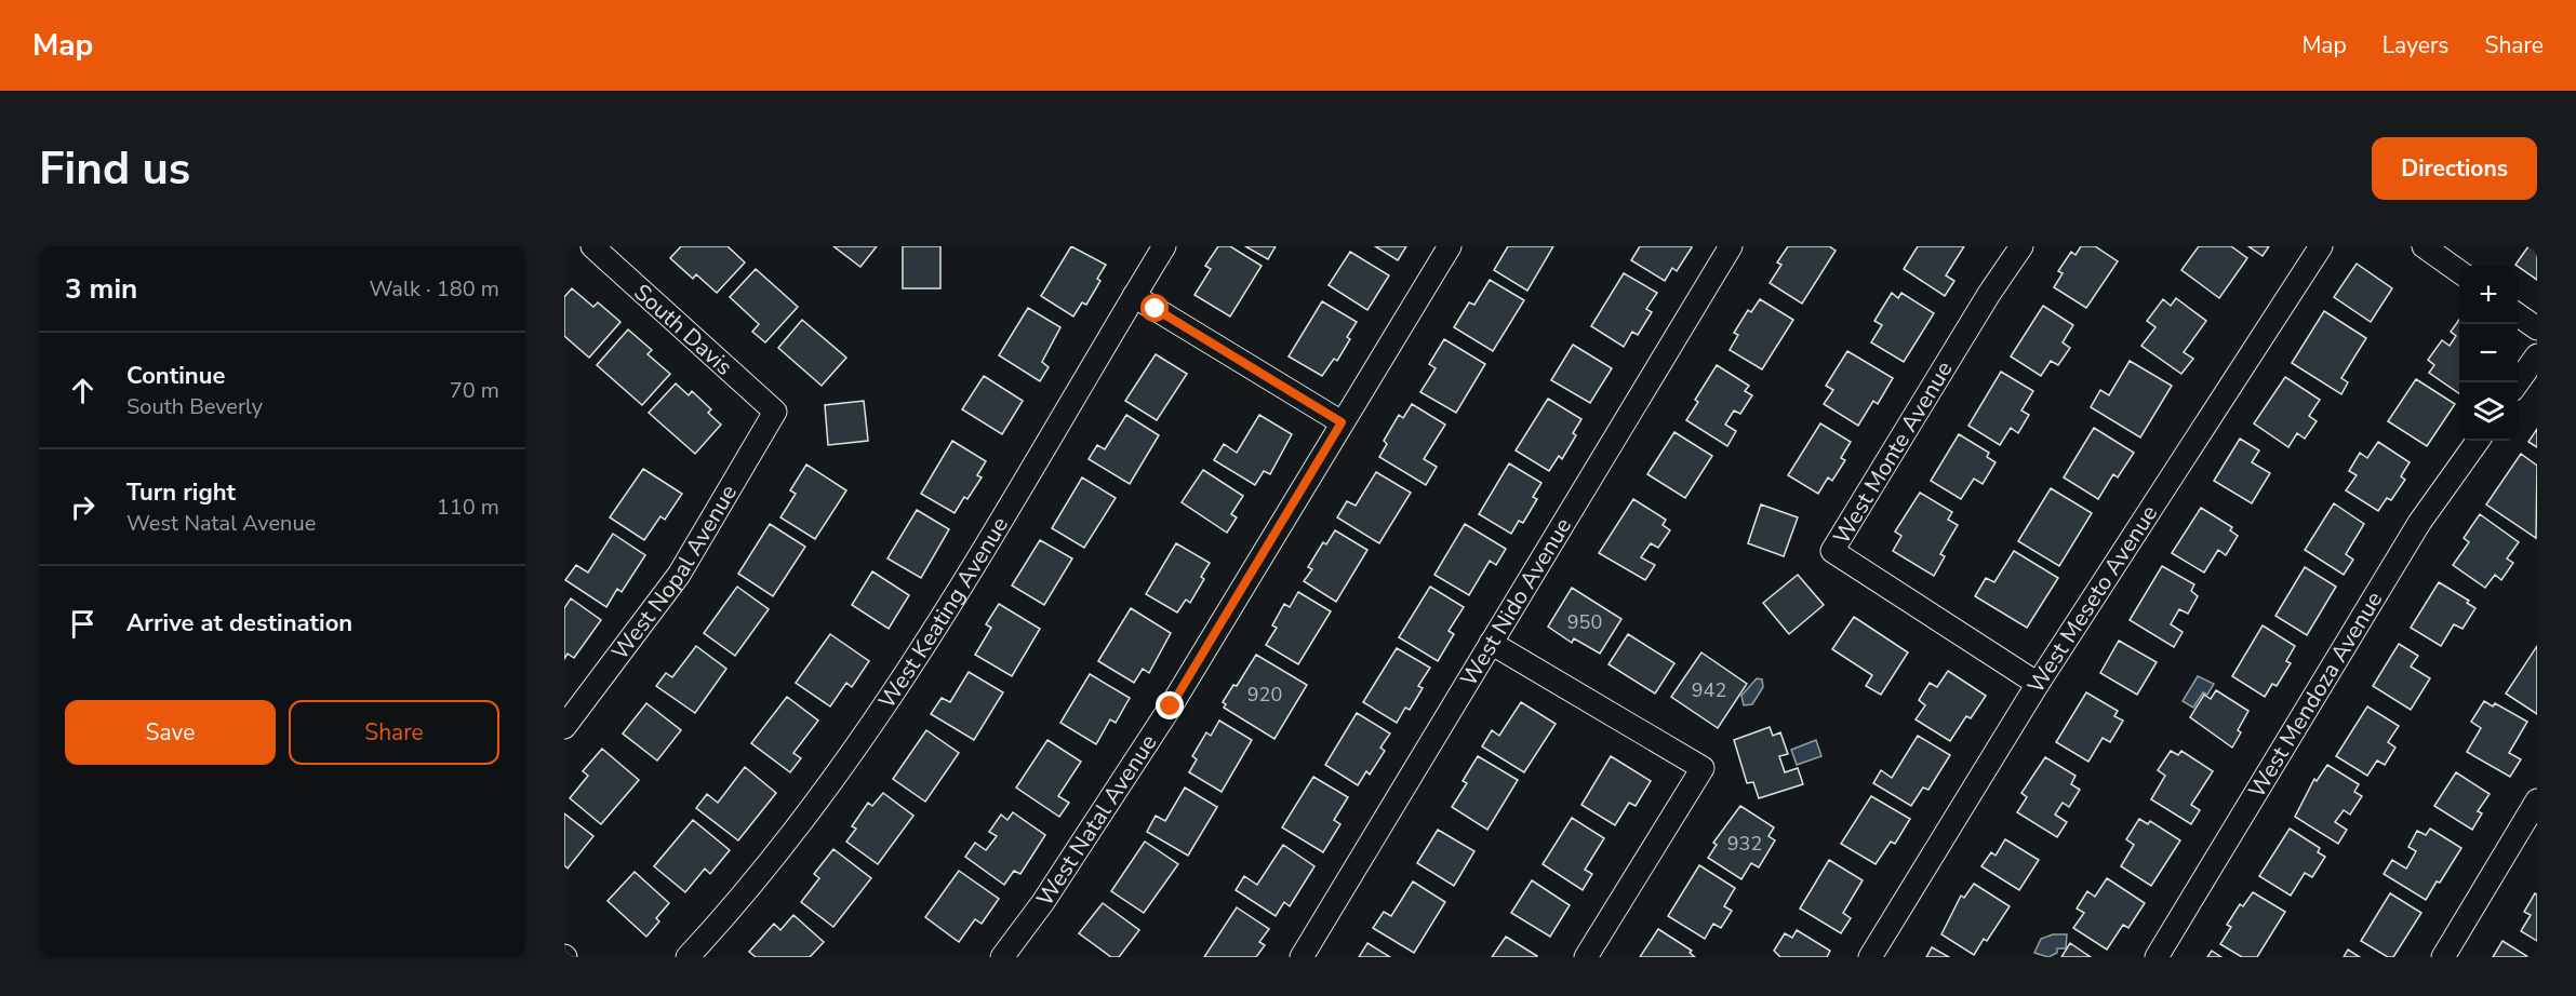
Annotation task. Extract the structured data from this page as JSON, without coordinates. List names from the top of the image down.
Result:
{
  "streets": {
    "street": [
      "South Davis",
      "West Monte Avenue",
      "West Nopal Avenue",
      "West Meseto Avenue",
      "West Nido Avenue",
      "West Keating Avenue",
      "West Mendoza Avenue",
      "West Natal Avenue"
    ]
  },
  "crossings": [
    ["South Davis", "West Nopal Avenue"],
    ["West Monte Avenue", "West Meseto Avenue"]
  ],
  "house_numbers": [
    "950",
    "942",
    "920",
    "932"
  ],
  "page": {
    "header": "Map",
    "nav": ["Map", "Layers", "Share"],
    "buttons": [
      "Directions",
      ["Save", "Share"]
    ],
    "title": "Find us",
    "heading": ["3 min", "Walk · 180 m"],
    "map_buttons": ["+", "−"],
    "list": [
      ["Continue", "South Beverly", "70 m"],
      ["Turn right", "West Natal Avenue", "110 m"],
      "Arrive at destination"
    ]
  }
}
